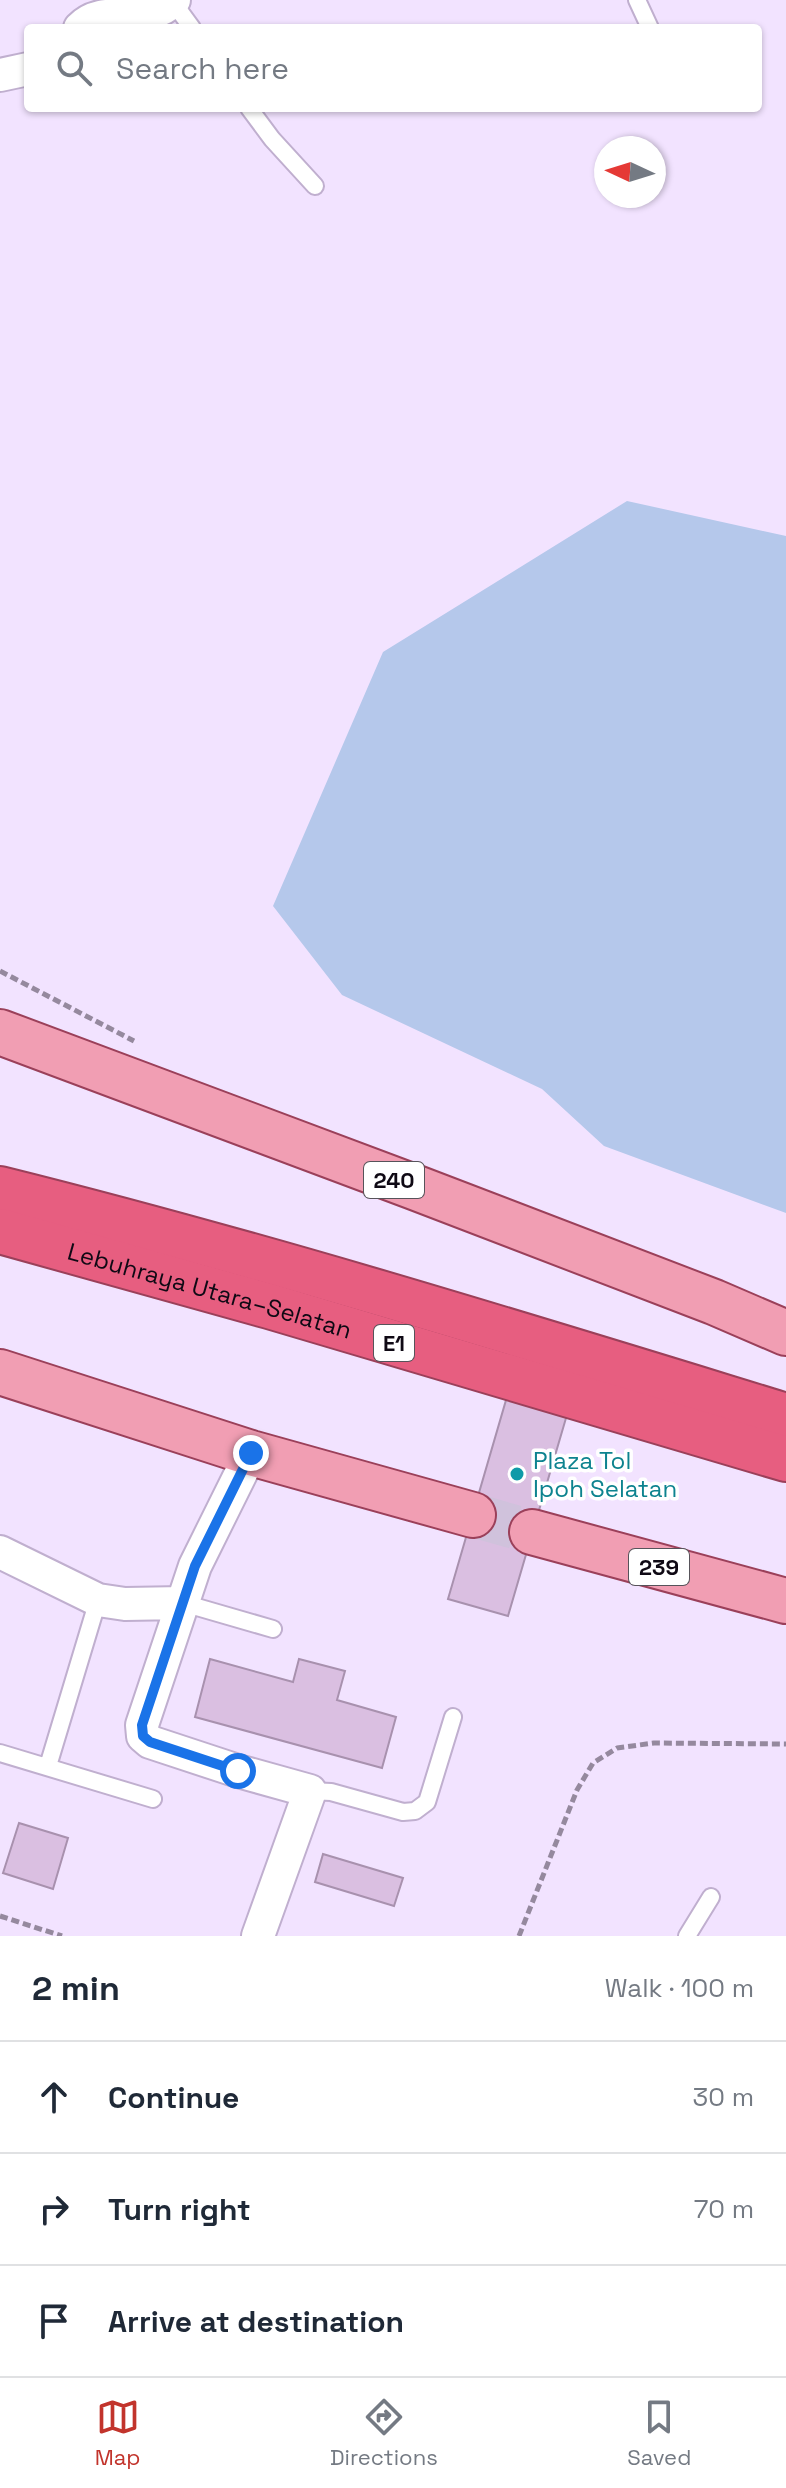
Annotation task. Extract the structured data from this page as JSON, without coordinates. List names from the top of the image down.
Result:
{
  "streets": {
    "highway": ["Lebuhraya Utara–Selatan", "E1"],
    "main road": ["240", "239"]
  },
  "places": ["Plaza Tol Ipoh Selatan"],
  "north": "left",
  "page": {
    "search": "Search here",
    "heading": ["2 min", "Walk · 100 m"],
    "list": [
      ["Continue", "30 m"],
      ["Turn right", "70 m"],
      "Arrive at destination"
    ],
    "nav": ["Map", "Directions", "Saved"]
  }
}
